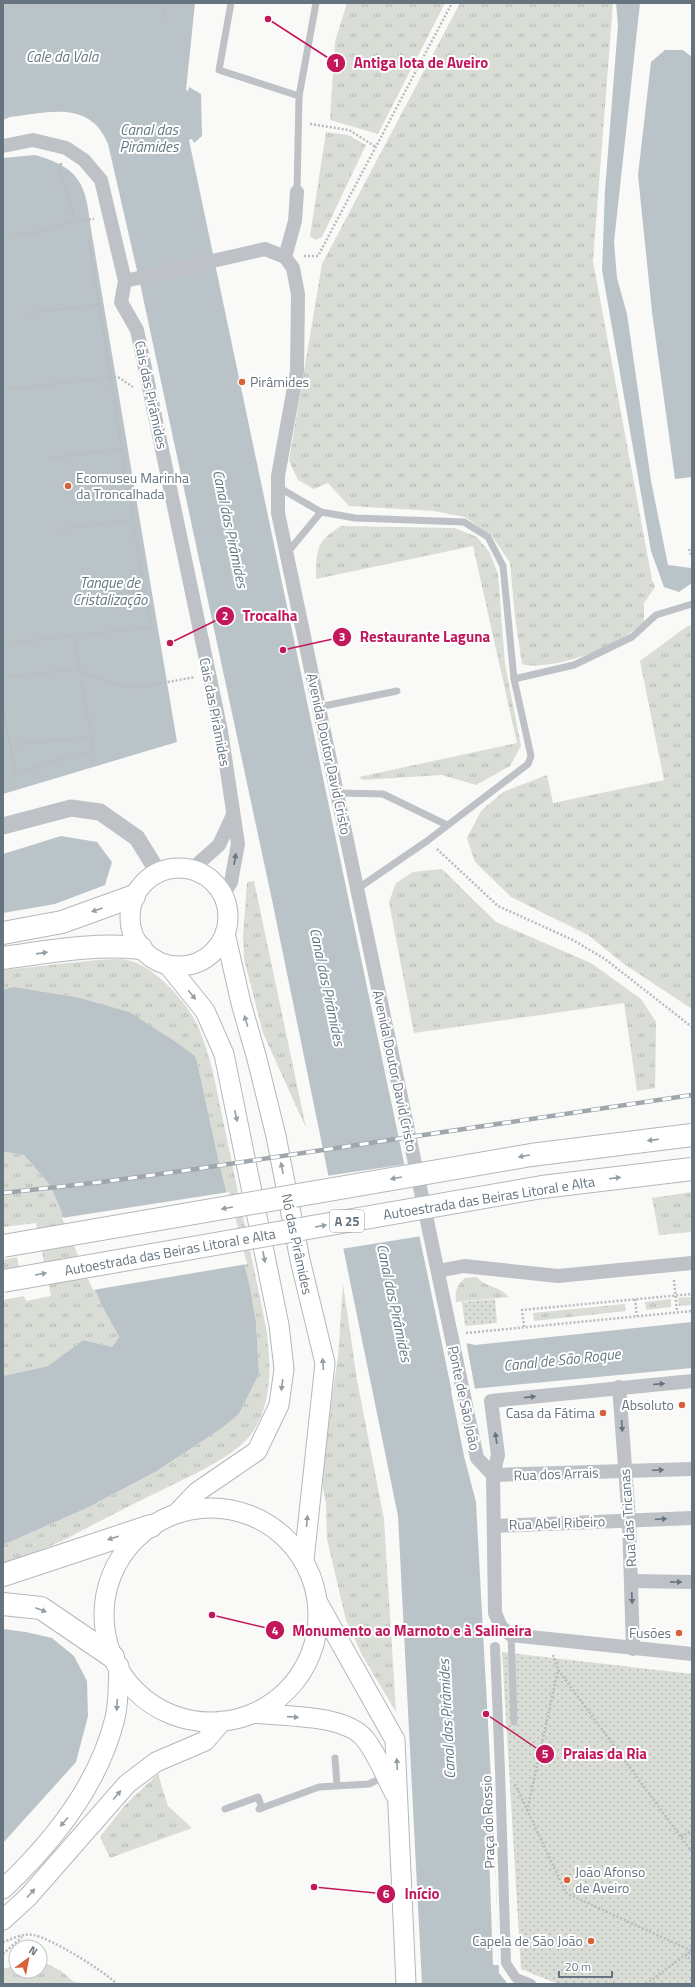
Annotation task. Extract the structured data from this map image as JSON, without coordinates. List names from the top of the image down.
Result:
{
  "streets": {
    "highway": ["Autoestrada das Beiras Litoral e Alta", "A 25"],
    "main road": ["Nó das Pirâmides"],
    "street": [
      "Cais das Pirâmides",
      "Avenida Doutor David Cristo",
      "Ponte de São João",
      "Rua dos Arrais",
      "Rua das Tricanas",
      "Rua Abel Ribeiro",
      "Praça do Rossio"
    ]
  },
  "crossings": [
    ["Cais das Pirâmides", "Nó das Pirâmides"],
    ["Avenida Doutor David Cristo", "Ponte de São João"],
    ["Ponte de São João", "Rua dos Arrais"],
    ["Rua dos Arrais", "Rua das Tricanas"],
    ["Rua das Tricanas", "Rua Abel Ribeiro"]
  ],
  "one_way": ["Rua das Tricanas"],
  "water": [
    "Cale da Vala",
    "Canal das Pirâmides",
    "Tanque de Cristalização",
    "Canal de São Roque"
  ],
  "places": [
    "Antiga lota de Aveiro",
    "Pirâmides",
    "Ecomuseu Marinha da Troncalhada",
    "Trocalha",
    "Restaurante Laguna",
    "Absoluto",
    "Casa da Fátima",
    "Monumento ao Marnoto e à Salineira",
    "Fusões",
    "Praias da Ria",
    "João Afonso de Aveiro",
    "Início",
    "Capela de São João"
  ],
  "scale_bar": "20 m",
  "north": "top right"
}
